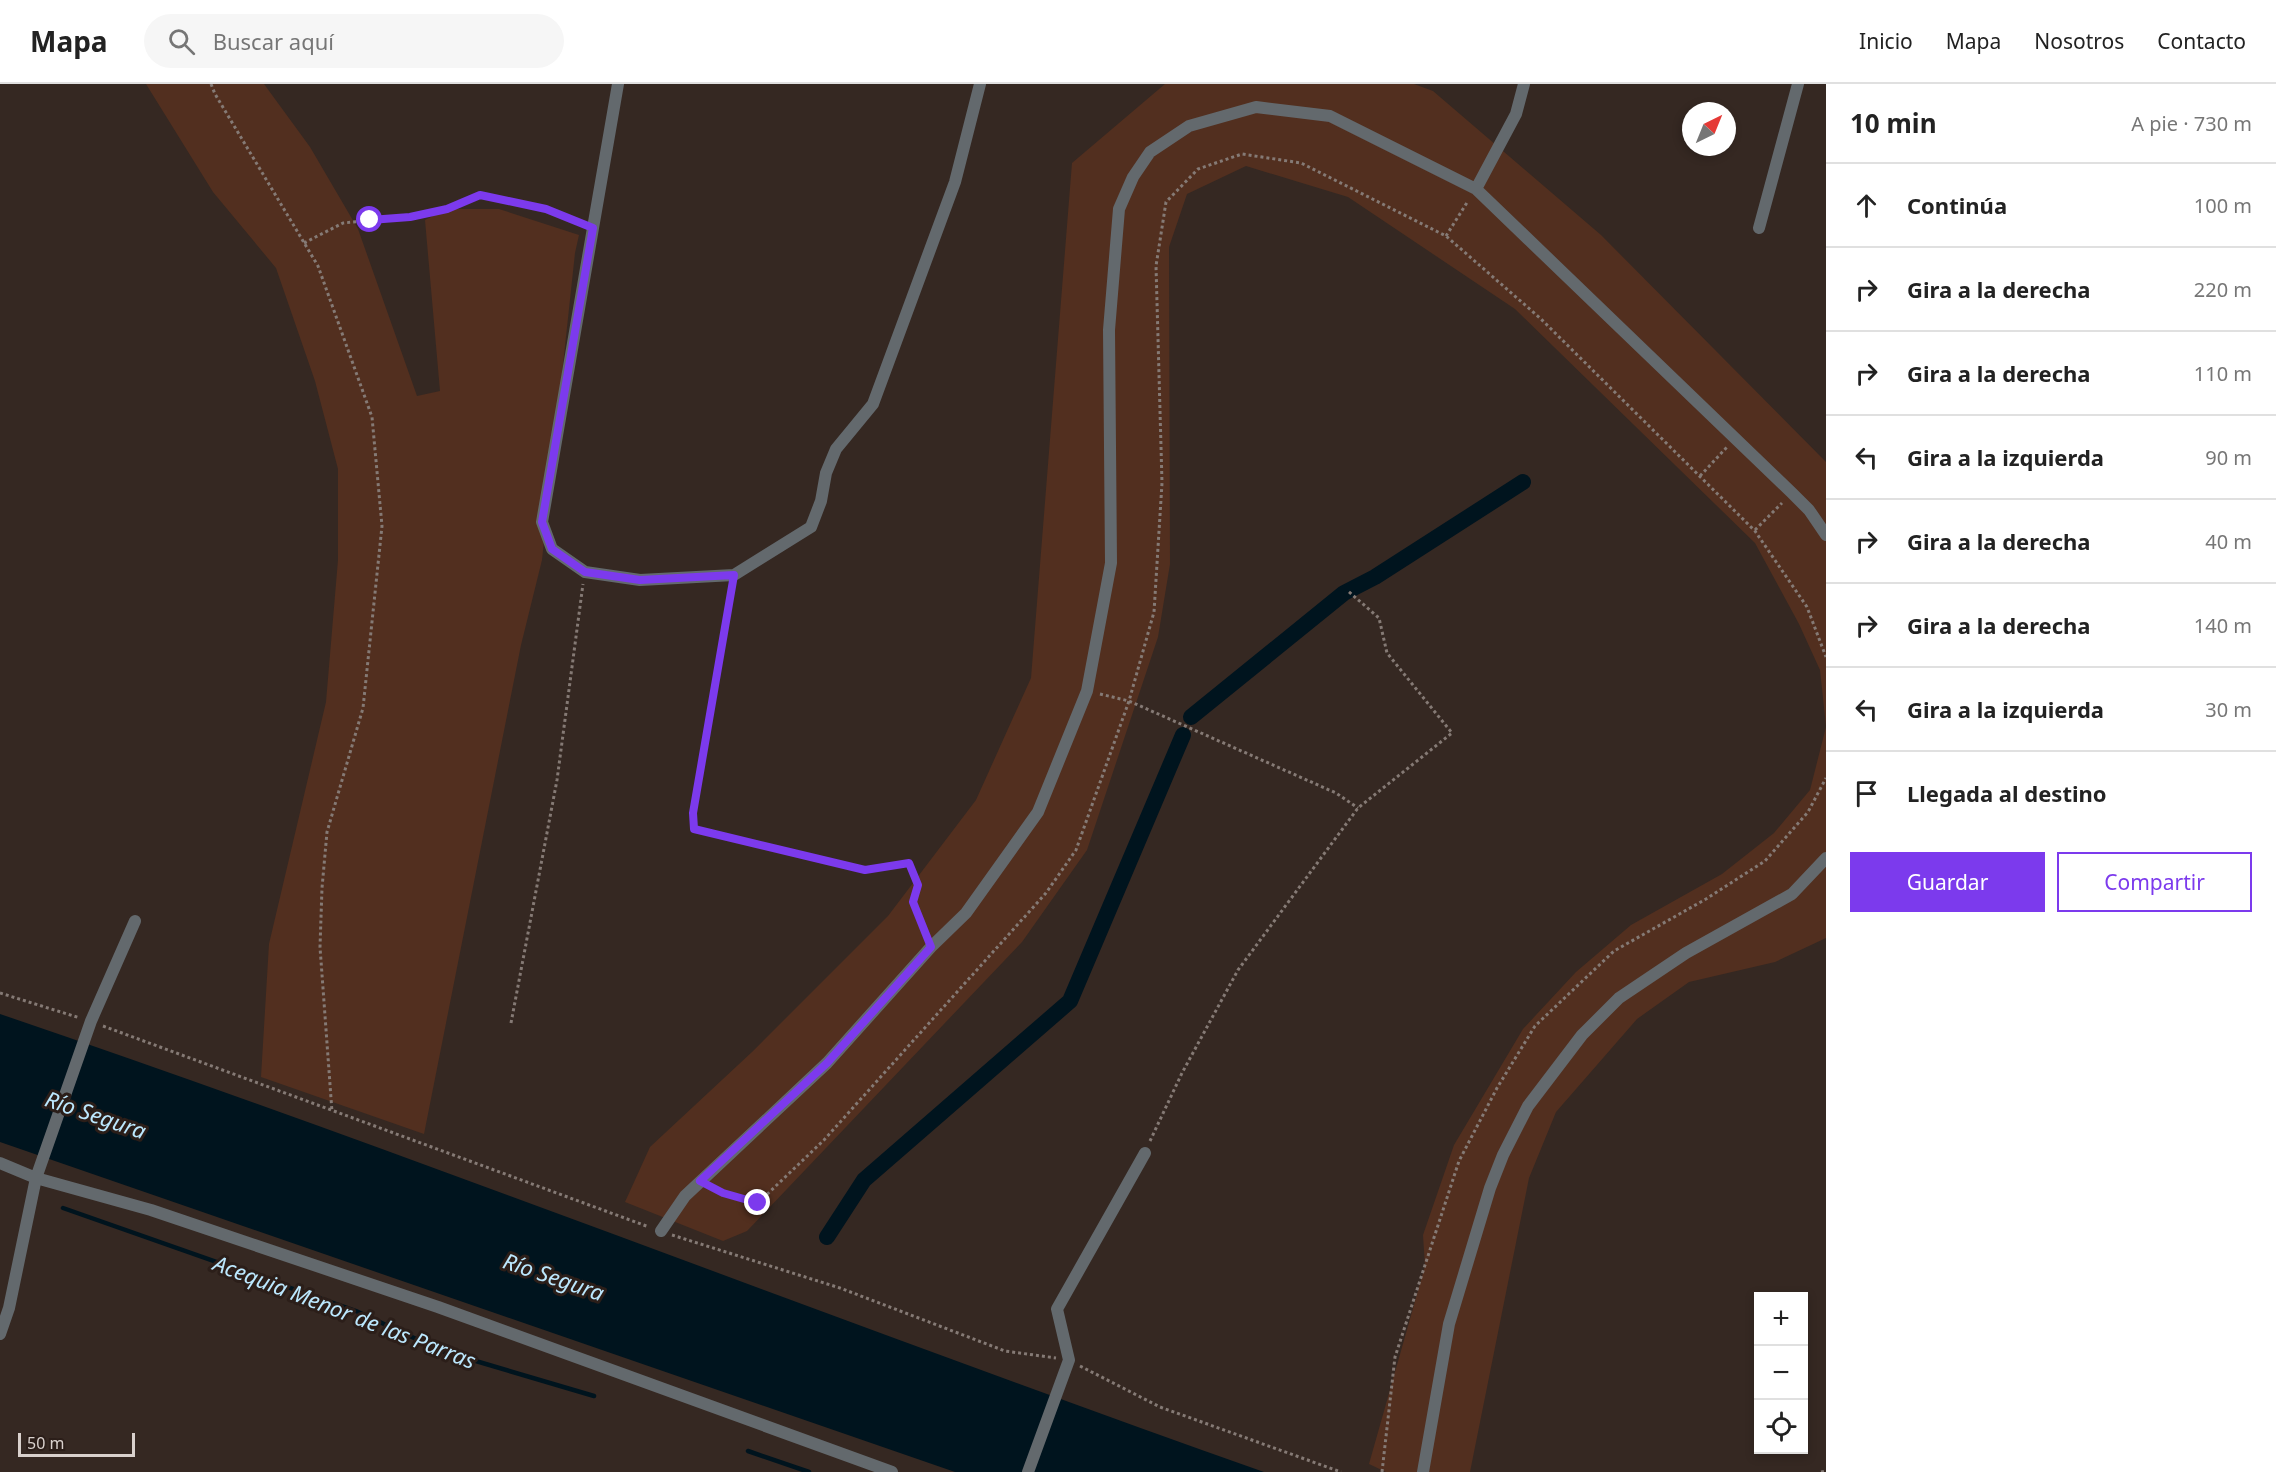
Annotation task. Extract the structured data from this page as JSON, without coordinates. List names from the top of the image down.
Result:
{
  "water": ["Río Segura", "Acequia Menor de las Parras"],
  "scale_bar": "50 m",
  "north": "top right",
  "page": {
    "header": "Mapa",
    "search": "Buscar aquí",
    "nav": [
      "Inicio",
      "Mapa",
      "Nosotros",
      "Contacto"
    ],
    "heading": ["10 min", "A pie · 730 m"],
    "list": [
      ["Continúa", "100 m"],
      ["Gira a la derecha", "220 m"],
      ["Gira a la derecha", "110 m"],
      ["Gira a la izquierda", "90 m"],
      ["Gira a la derecha", "40 m"],
      ["Gira a la derecha", "140 m"],
      ["Gira a la izquierda", "30 m"],
      "Llegada al destino"
    ],
    "buttons": ["Guardar", "Compartir"],
    "map_buttons": ["+", "−"],
    "scale": "50 m"
  }
}
